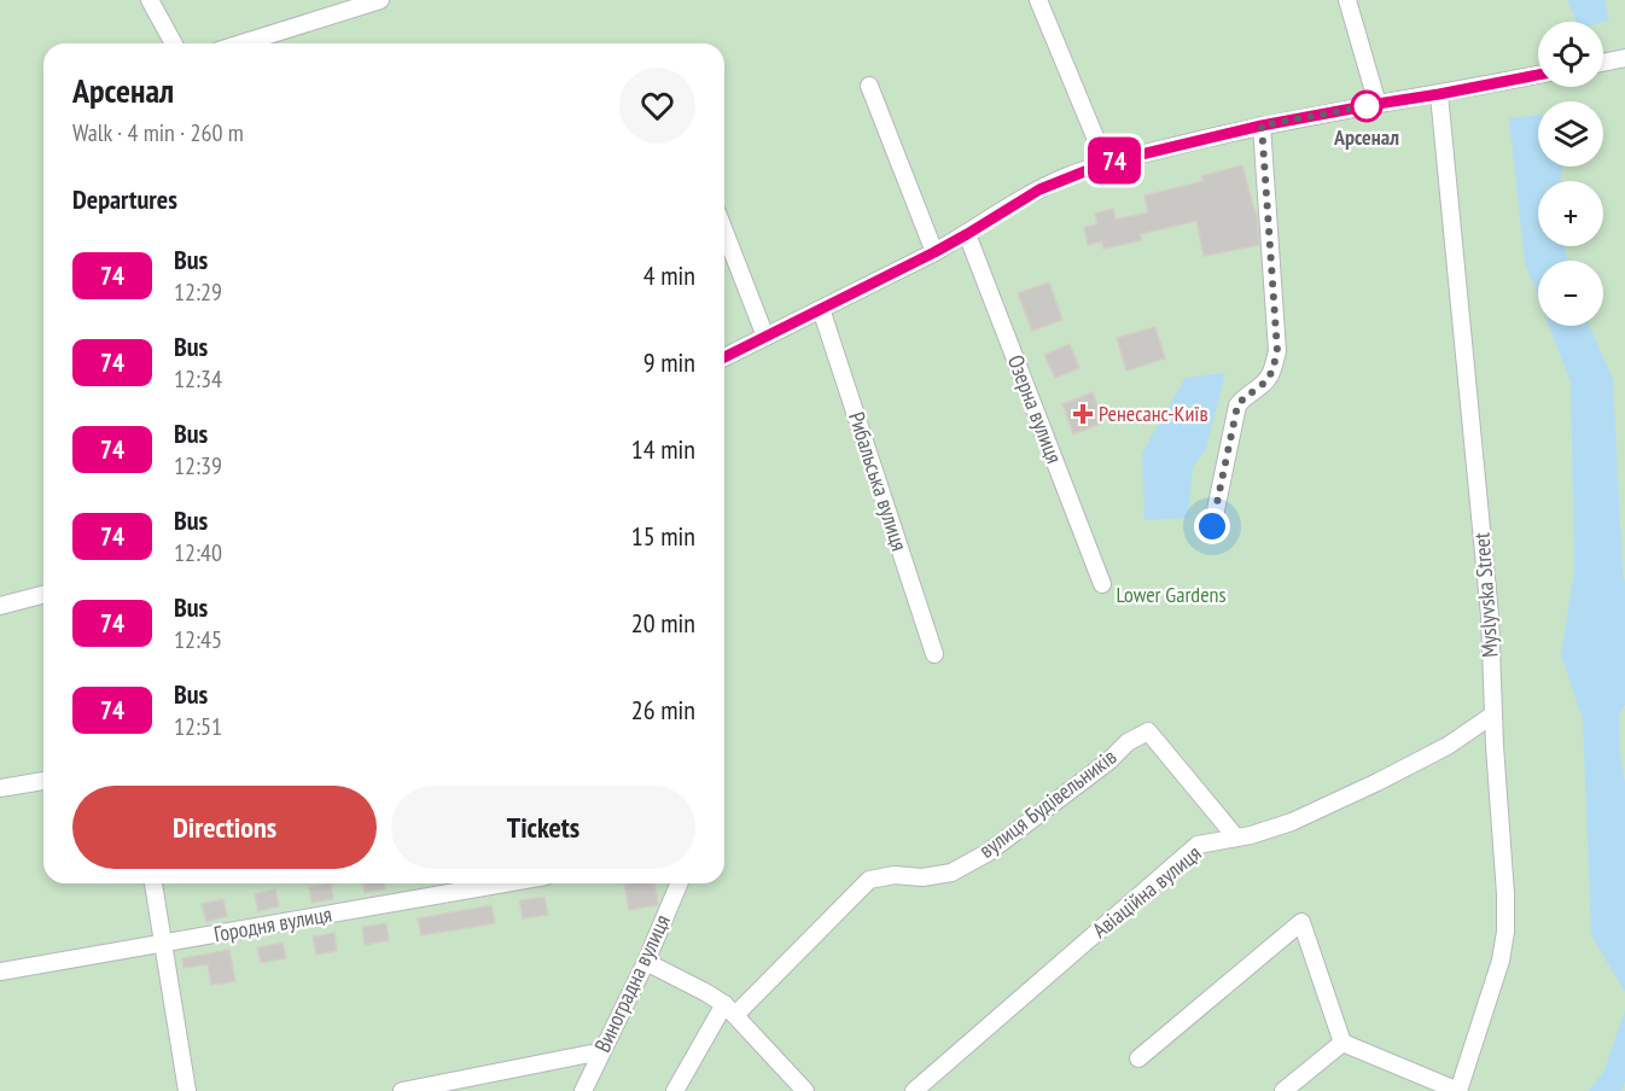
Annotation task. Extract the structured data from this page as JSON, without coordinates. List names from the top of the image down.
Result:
{
  "streets": {
    "street": [
      "Озерна вулиця",
      "Рибальська вулиця",
      "Myslyvska Street",
      "вулиця Будівельників",
      "Авіаційна вулиця",
      "Городня вулиця",
      "Виноградна вулиця"
    ]
  },
  "crossings": [
    ["Myslyvska Street", "Авіаційна вулиця"],
    ["вулиця Будівельників", "Авіаційна вулиця"]
  ],
  "parks": ["Lower Gardens"],
  "places": {
    "other": ["Арсенал"],
    "health": ["Ренесанс-Київ"]
  },
  "lines": ["bus line 74"],
  "page": {
    "on_map": "74",
    "map_buttons": ["+", "−"],
    "heading": [
      ["Арсенал", "Walk · 4 min · 260 m"],
      "Departures"
    ],
    "list": [
      {
        "mark": "74",
        "name": "Bus",
        "note": "12:29",
        "value": "4 min"
      },
      {
        "mark": "74",
        "name": "Bus",
        "note": "12:34",
        "value": "9 min"
      },
      {
        "mark": "74",
        "name": "Bus",
        "note": "12:39",
        "value": "14 min"
      },
      {
        "mark": "74",
        "name": "Bus",
        "note": "12:40",
        "value": "15 min"
      },
      {
        "mark": "74",
        "name": "Bus",
        "note": "12:45",
        "value": "20 min"
      },
      {
        "mark": "74",
        "name": "Bus",
        "note": "12:51",
        "value": "26 min"
      }
    ],
    "buttons": ["Directions", "Tickets"]
  }
}
